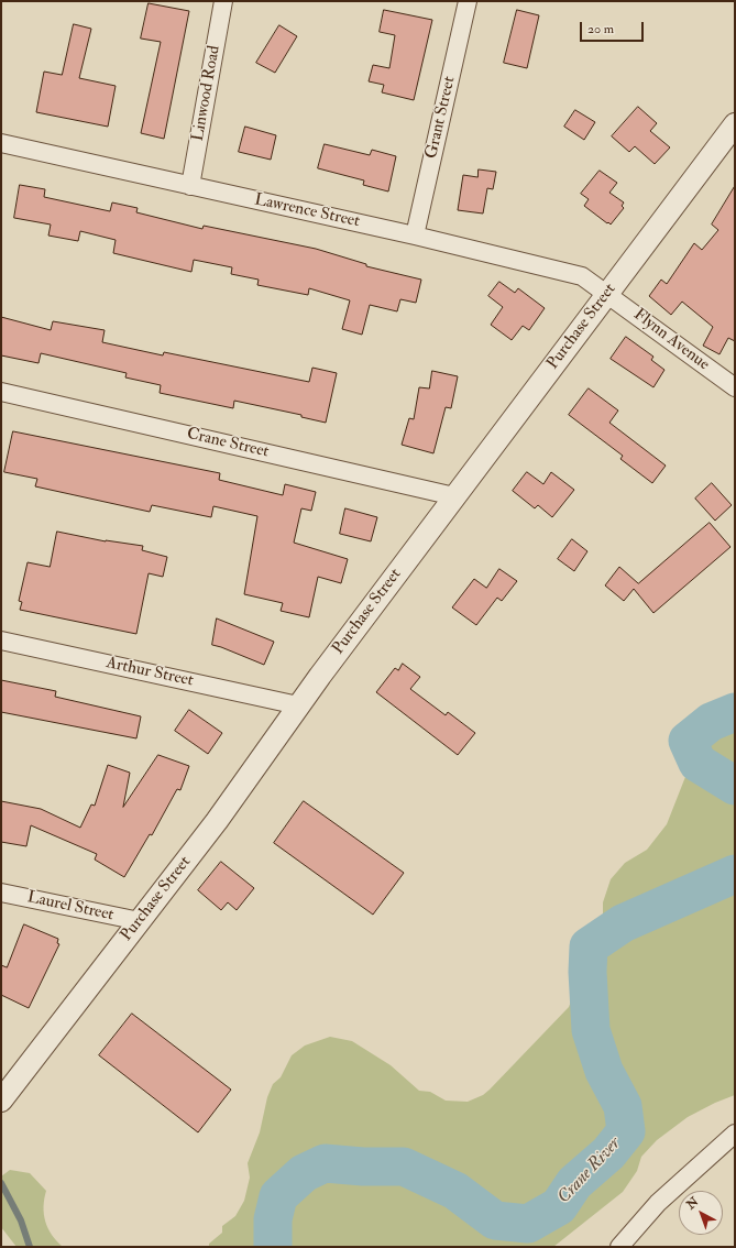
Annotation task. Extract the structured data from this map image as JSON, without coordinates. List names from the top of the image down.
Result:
{
  "streets": {
    "street": [
      "Linwood Road",
      "Grant Street",
      "Lawrence Street",
      "Purchase Street",
      "Flynn Avenue",
      "Crane Street",
      "Arthur Street",
      "Laurel Street"
    ]
  },
  "crossings": [
    ["Linwood Road", "Lawrence Street"],
    ["Grant Street", "Lawrence Street"],
    ["Lawrence Street", "Purchase Street"],
    ["Lawrence Street", "Flynn Avenue"],
    ["Purchase Street", "Flynn Avenue"],
    ["Purchase Street", "Crane Street"],
    ["Purchase Street", "Arthur Street"],
    ["Purchase Street", "Laurel Street"]
  ],
  "water": ["Crane River"],
  "scale_bar": "20 m",
  "north": "top left"
}
